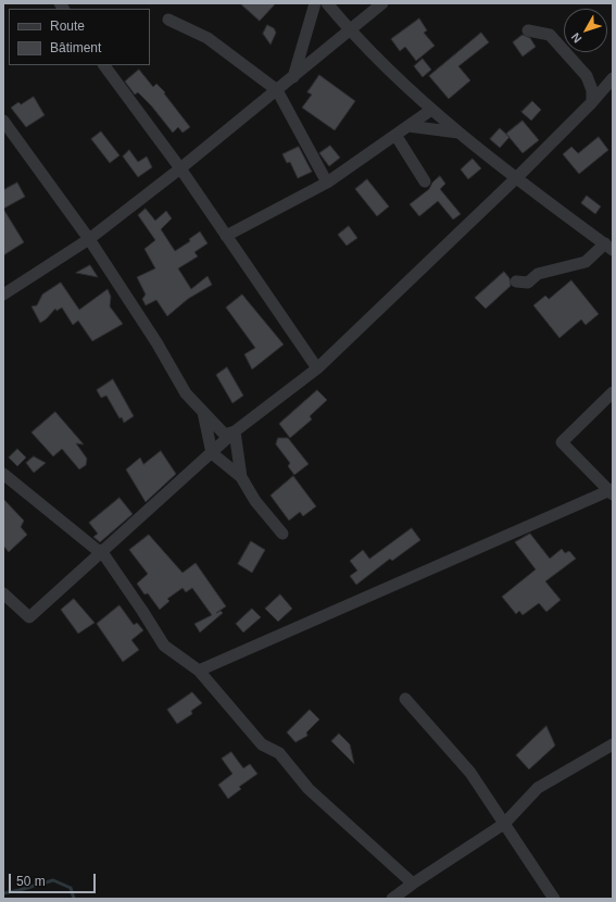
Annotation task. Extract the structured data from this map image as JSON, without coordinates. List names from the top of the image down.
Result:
{
  "legend": ["Route", "Bâtiment"],
  "scale_bar": "50 m",
  "north": "bottom left"
}
